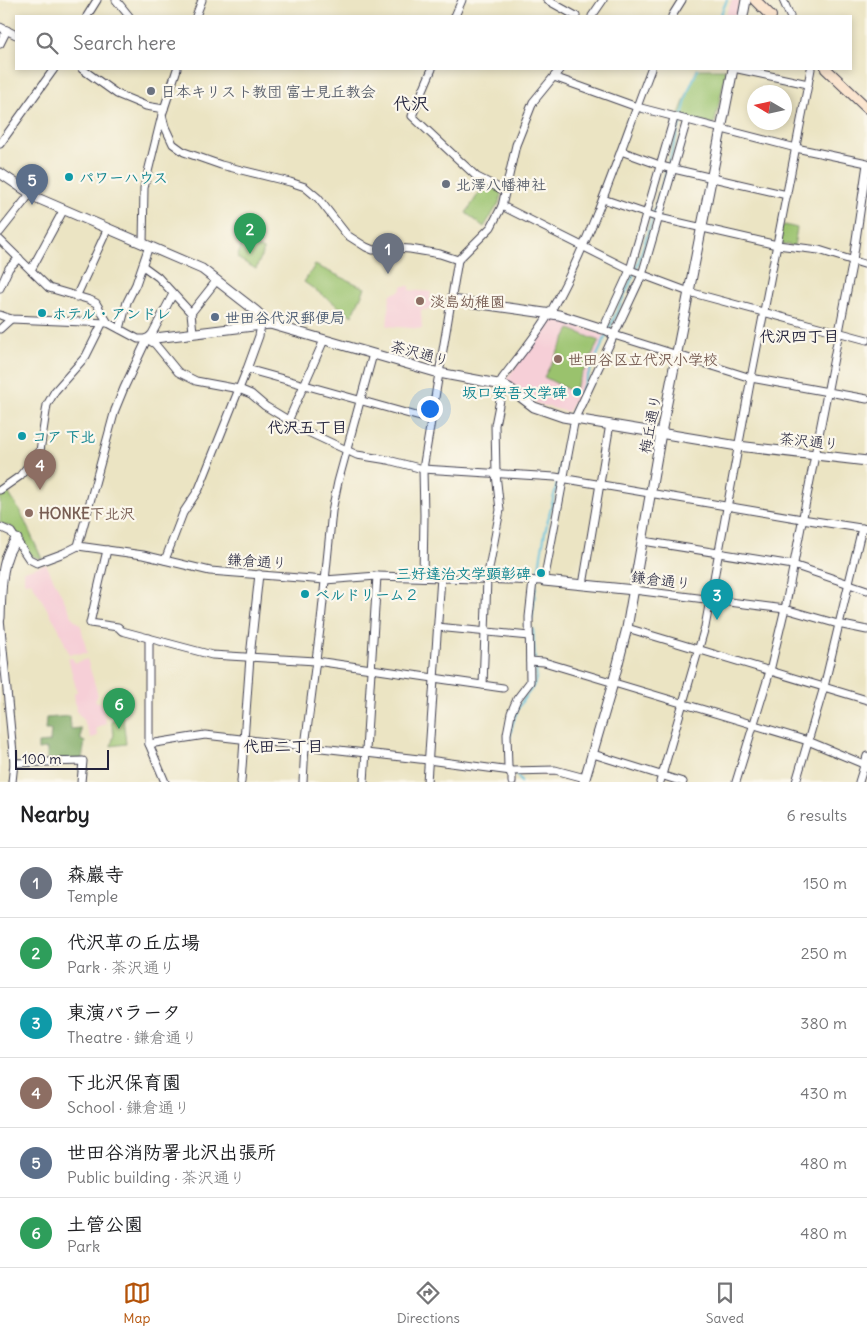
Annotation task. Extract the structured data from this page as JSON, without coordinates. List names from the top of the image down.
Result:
{
  "streets": {
    "street": ["茶沢通り", "梅丘通り", "鎌倉通り"]
  },
  "crossings": [
    ["茶沢通り", "梅丘通り"],
    ["梅丘通り", "鎌倉通り"]
  ],
  "districts": [
    "代沢",
    "代沢四丁目",
    "代沢五丁目",
    "代田二丁目"
  ],
  "places": [
    "日本キリスト教団 富士見丘教会",
    "パワーハウス",
    "北澤八幡神社",
    "淡島幼稚園",
    "ホテル・アンドレ",
    "世田谷代沢郵便局",
    "世田谷区立代沢小学校",
    "坂口安吾文学碑",
    "コア 下北",
    "HONKE下北沢",
    "三好達治文学顕彰碑",
    "ベルドリーム２"
  ],
  "scale_bar": "100 m",
  "north": "left",
  "page": {
    "search": "Search here",
    "pins": [
      "5",
      "2",
      "1",
      "4",
      "3",
      "6"
    ],
    "scale": "100 m",
    "heading": ["Nearby", "6 results"],
    "list": [
      {
        "mark": "1",
        "name": "森巖寺",
        "note": "Temple",
        "value": "150 m"
      },
      {
        "mark": "2",
        "name": "代沢草の丘広場",
        "note": "Park · 茶沢通り",
        "value": "250 m"
      },
      {
        "mark": "3",
        "name": "東演パラータ",
        "note": "Theatre · 鎌倉通り",
        "value": "380 m"
      },
      {
        "mark": "4",
        "name": "下北沢保育園",
        "note": "School · 鎌倉通り",
        "value": "430 m"
      },
      {
        "mark": "5",
        "name": "世田谷消防署北沢出張所",
        "note": "Public building · 茶沢通り",
        "value": "480 m"
      },
      {
        "mark": "6",
        "name": "土管公園",
        "note": "Park",
        "value": "480 m"
      }
    ],
    "nav": ["Map", "Directions", "Saved"]
  }
}
